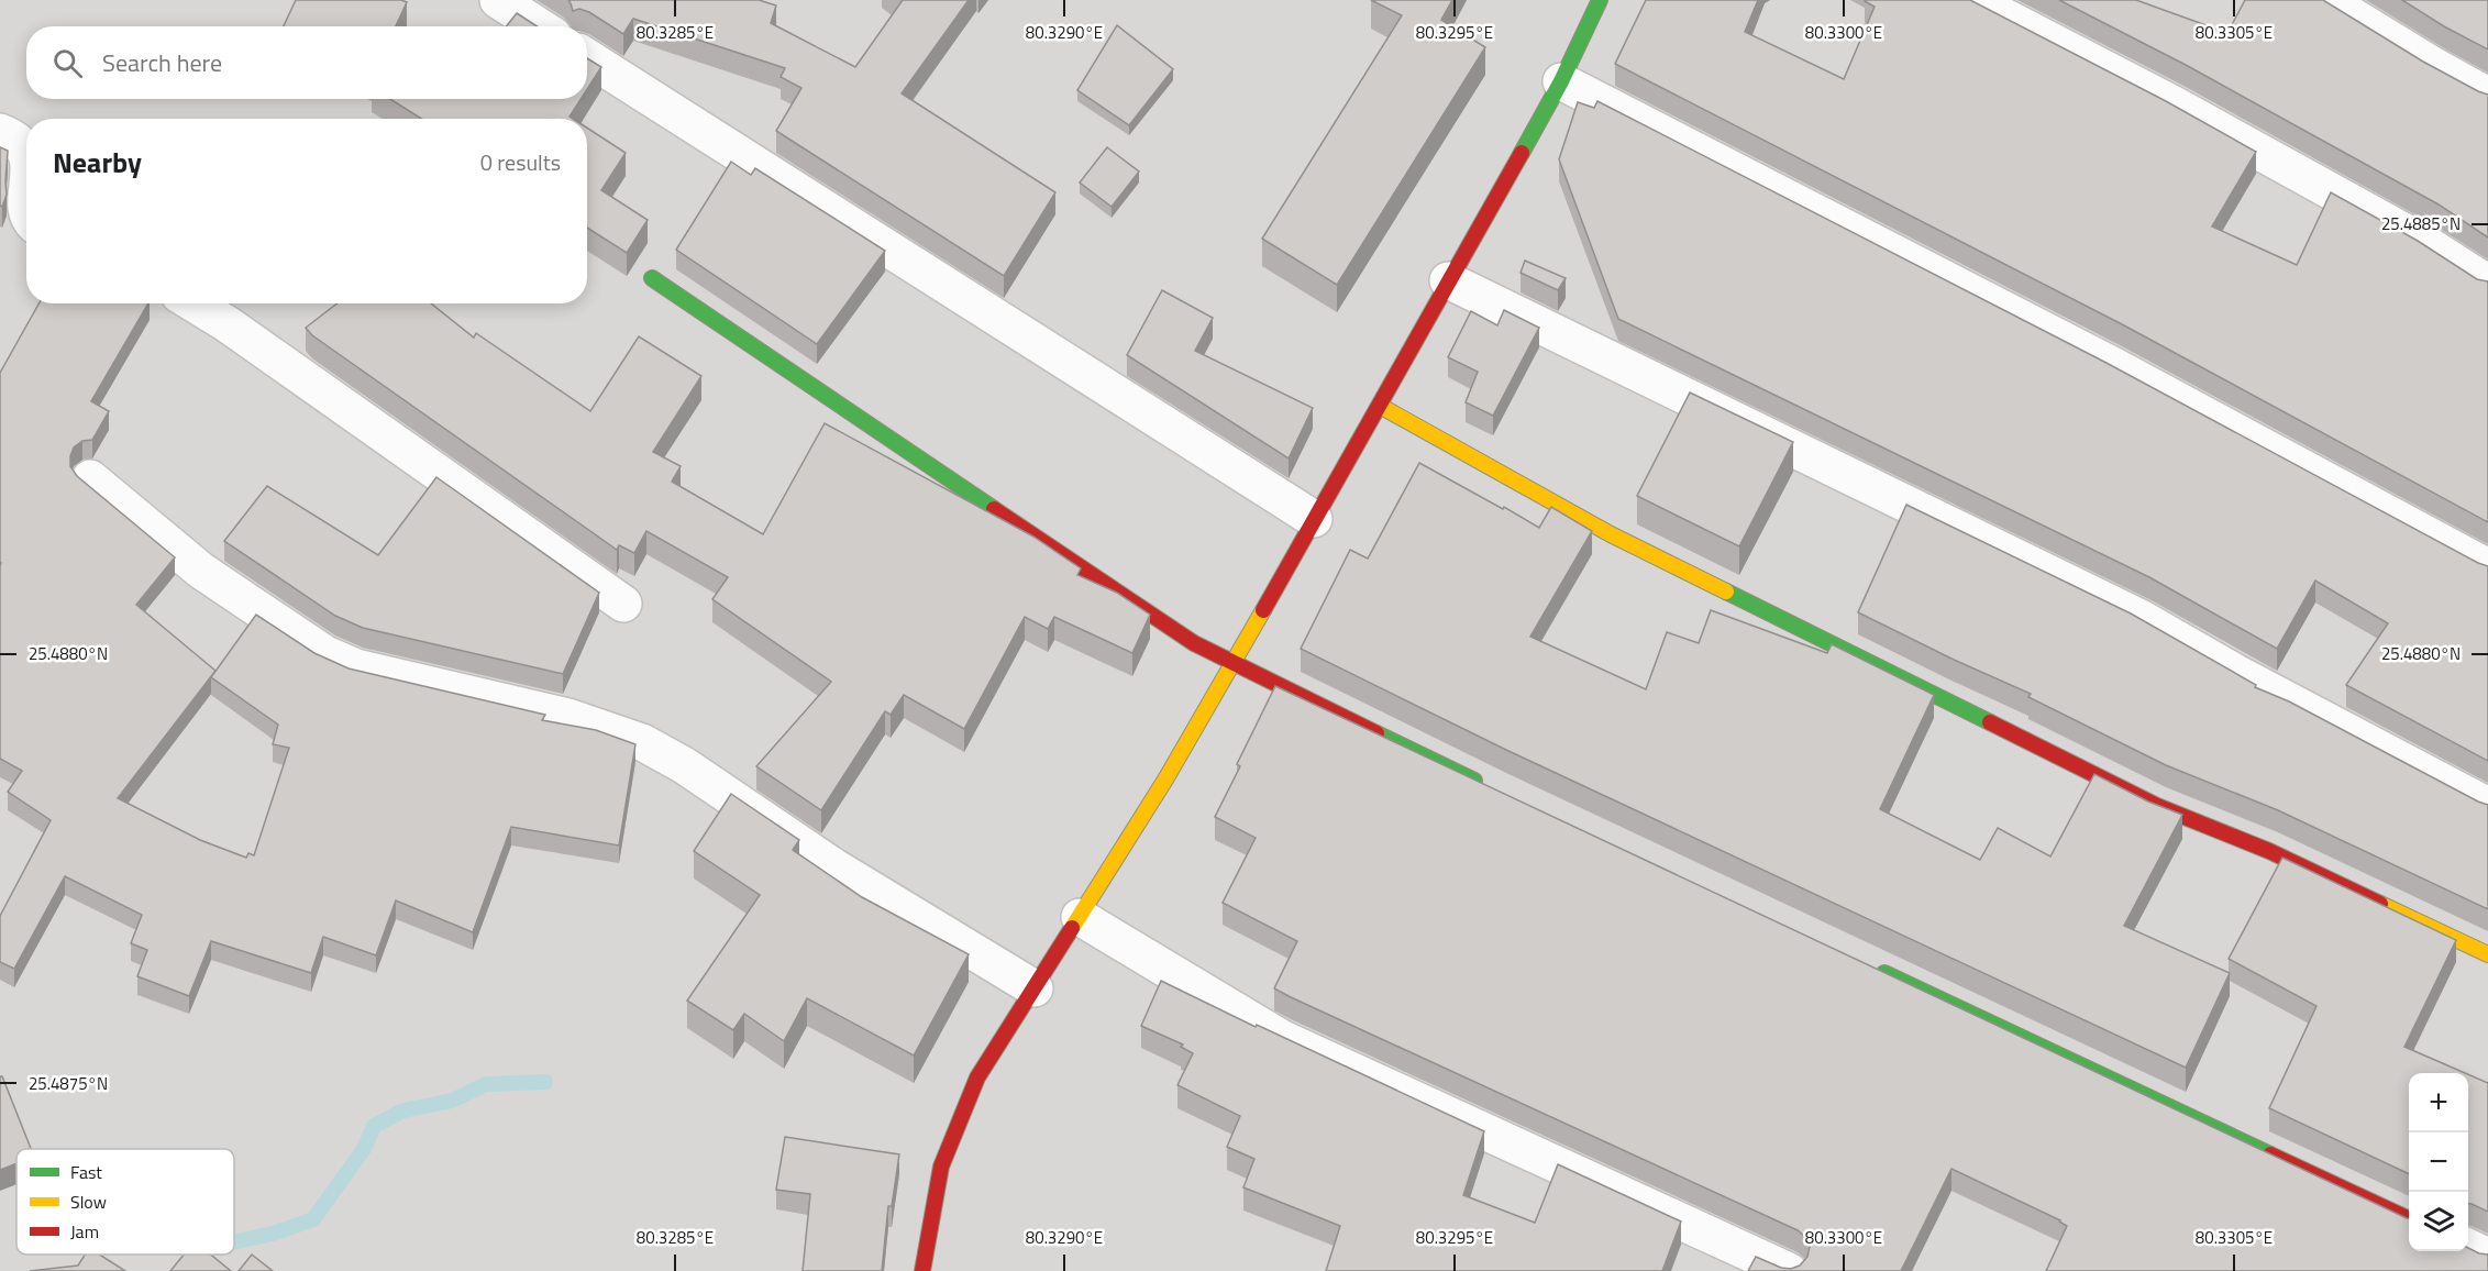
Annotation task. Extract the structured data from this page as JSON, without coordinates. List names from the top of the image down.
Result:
{
  "legend": ["Fast", "Slow", "Jam"],
  "page": {
    "search": "Search here",
    "heading": ["Nearby", "0 results"],
    "map_buttons": ["+", "−"]
  },
  "coordinates": [
    "80.3285°E",
    "80.3290°E",
    "80.3295°E",
    "80.3300°E",
    "80.3305°E",
    "25.4885°N",
    "25.4880°N",
    "25.4875°N"
  ]
}
